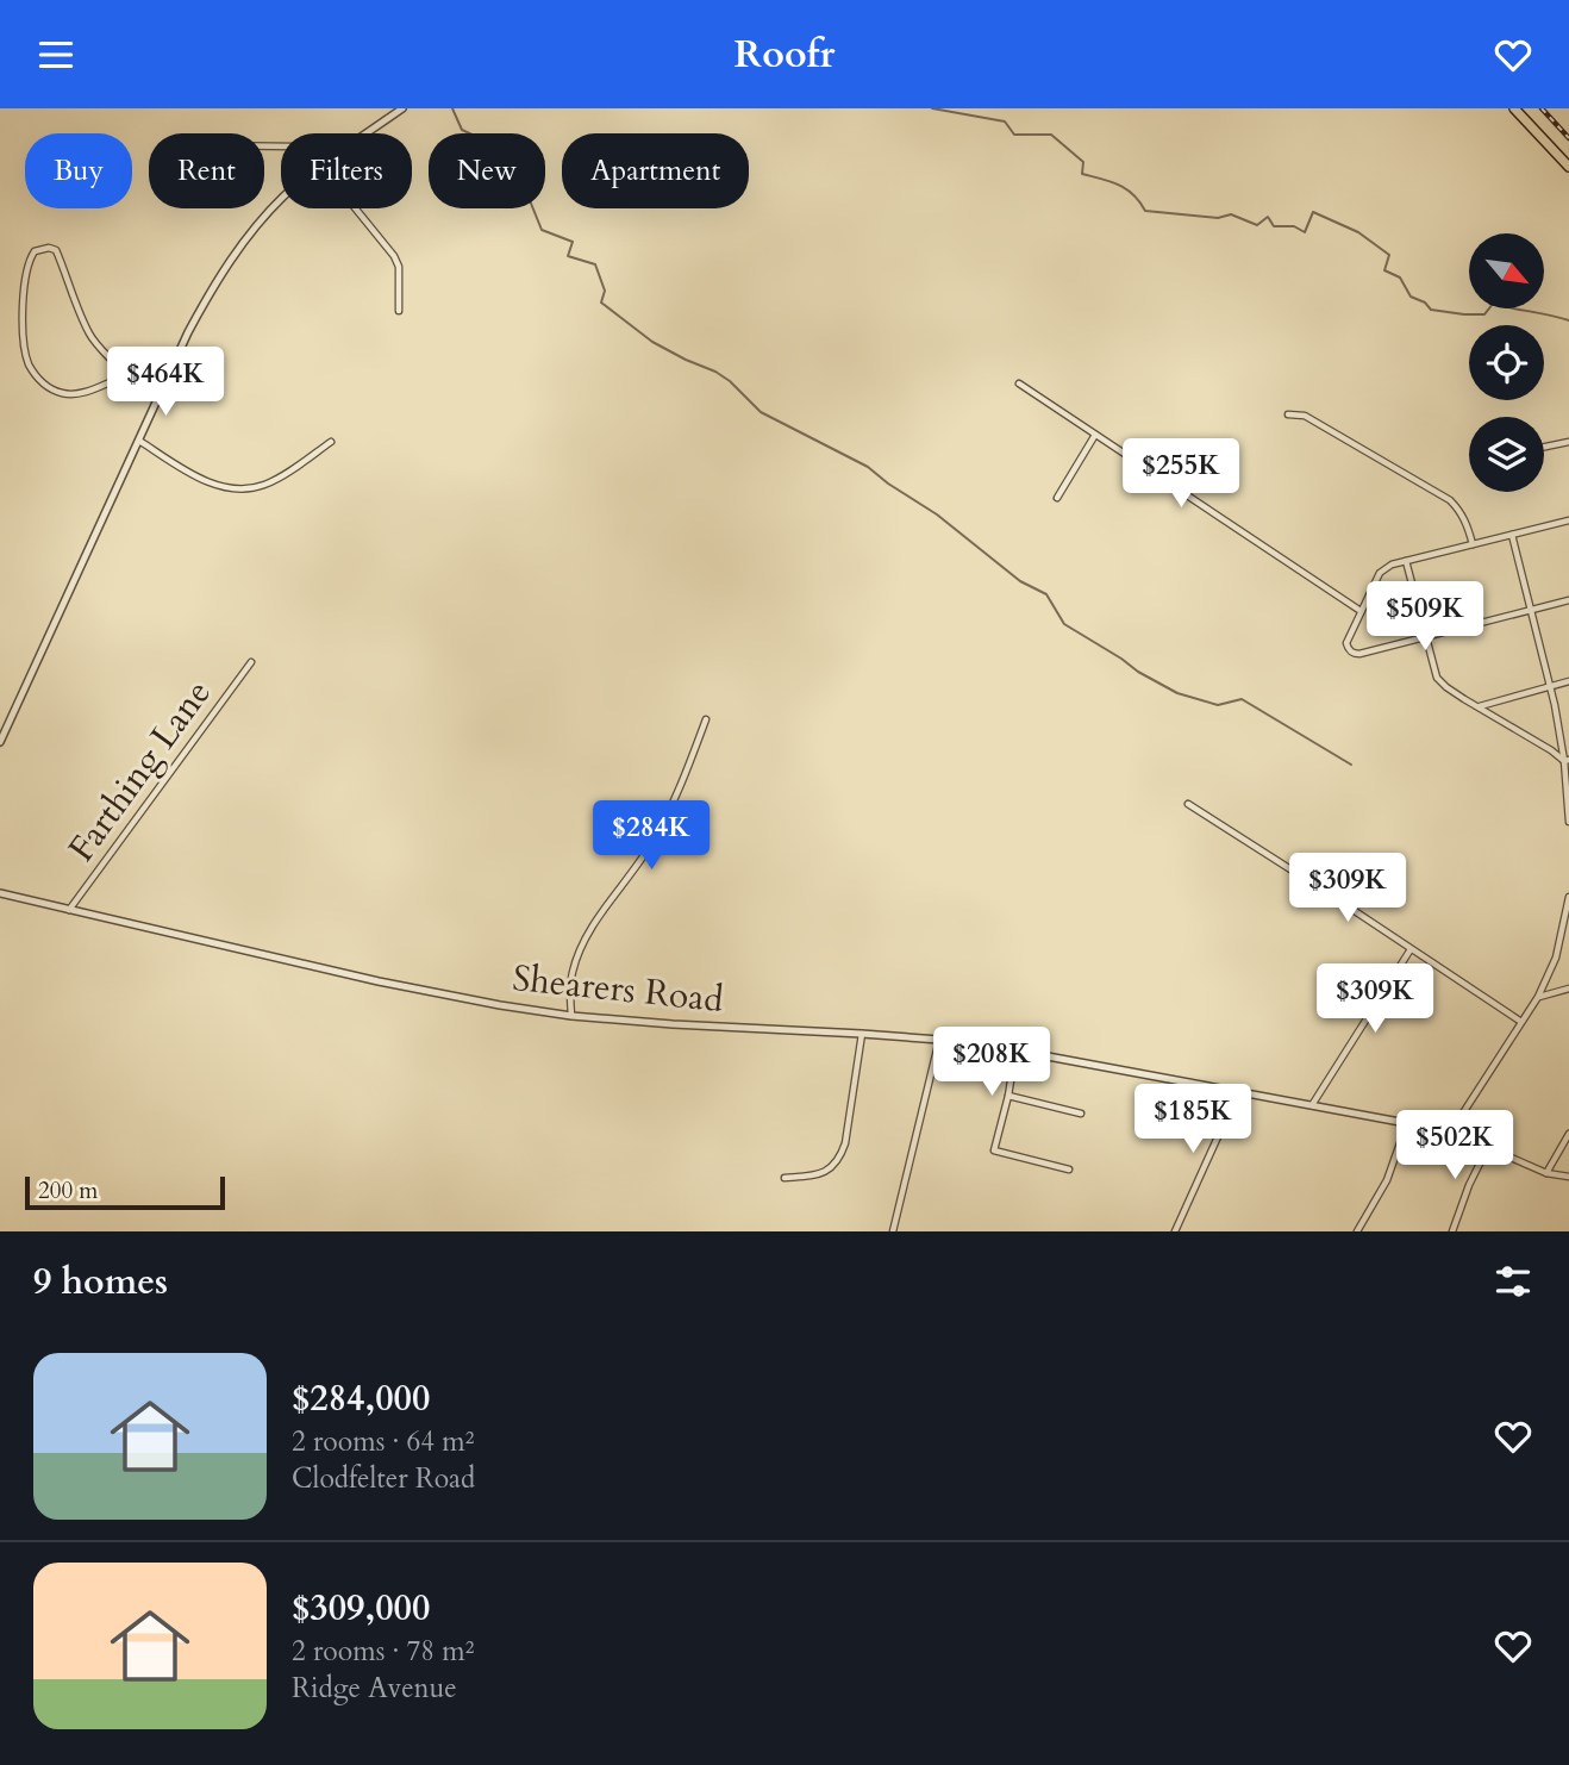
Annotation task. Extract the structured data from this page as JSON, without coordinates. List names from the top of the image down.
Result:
{
  "streets": {
    "street": ["Farthing Lane", "Shearers Road"]
  },
  "crossings": [
    ["Farthing Lane", "Shearers Road"]
  ],
  "scale_bar": "200 m",
  "north": "bottom right",
  "page": {
    "header": "Roofr",
    "chip": [
      "Buy",
      "Rent",
      "Filters",
      "New",
      "Apartment"
    ],
    "price": [
      "$464K",
      "$255K",
      "$509K",
      "$284K",
      "$309K",
      "$309K",
      "$208K",
      "$185K",
      "$502K"
    ],
    "scale": "200 m",
    "heading": "9 homes",
    "list": [
      {
        "name": "$284,000",
        "note": "2 rooms · 64 m² · Clodfelter Road"
      },
      {
        "name": "$309,000",
        "note": "2 rooms · 78 m² · Ridge Avenue"
      }
    ]
  }
}
